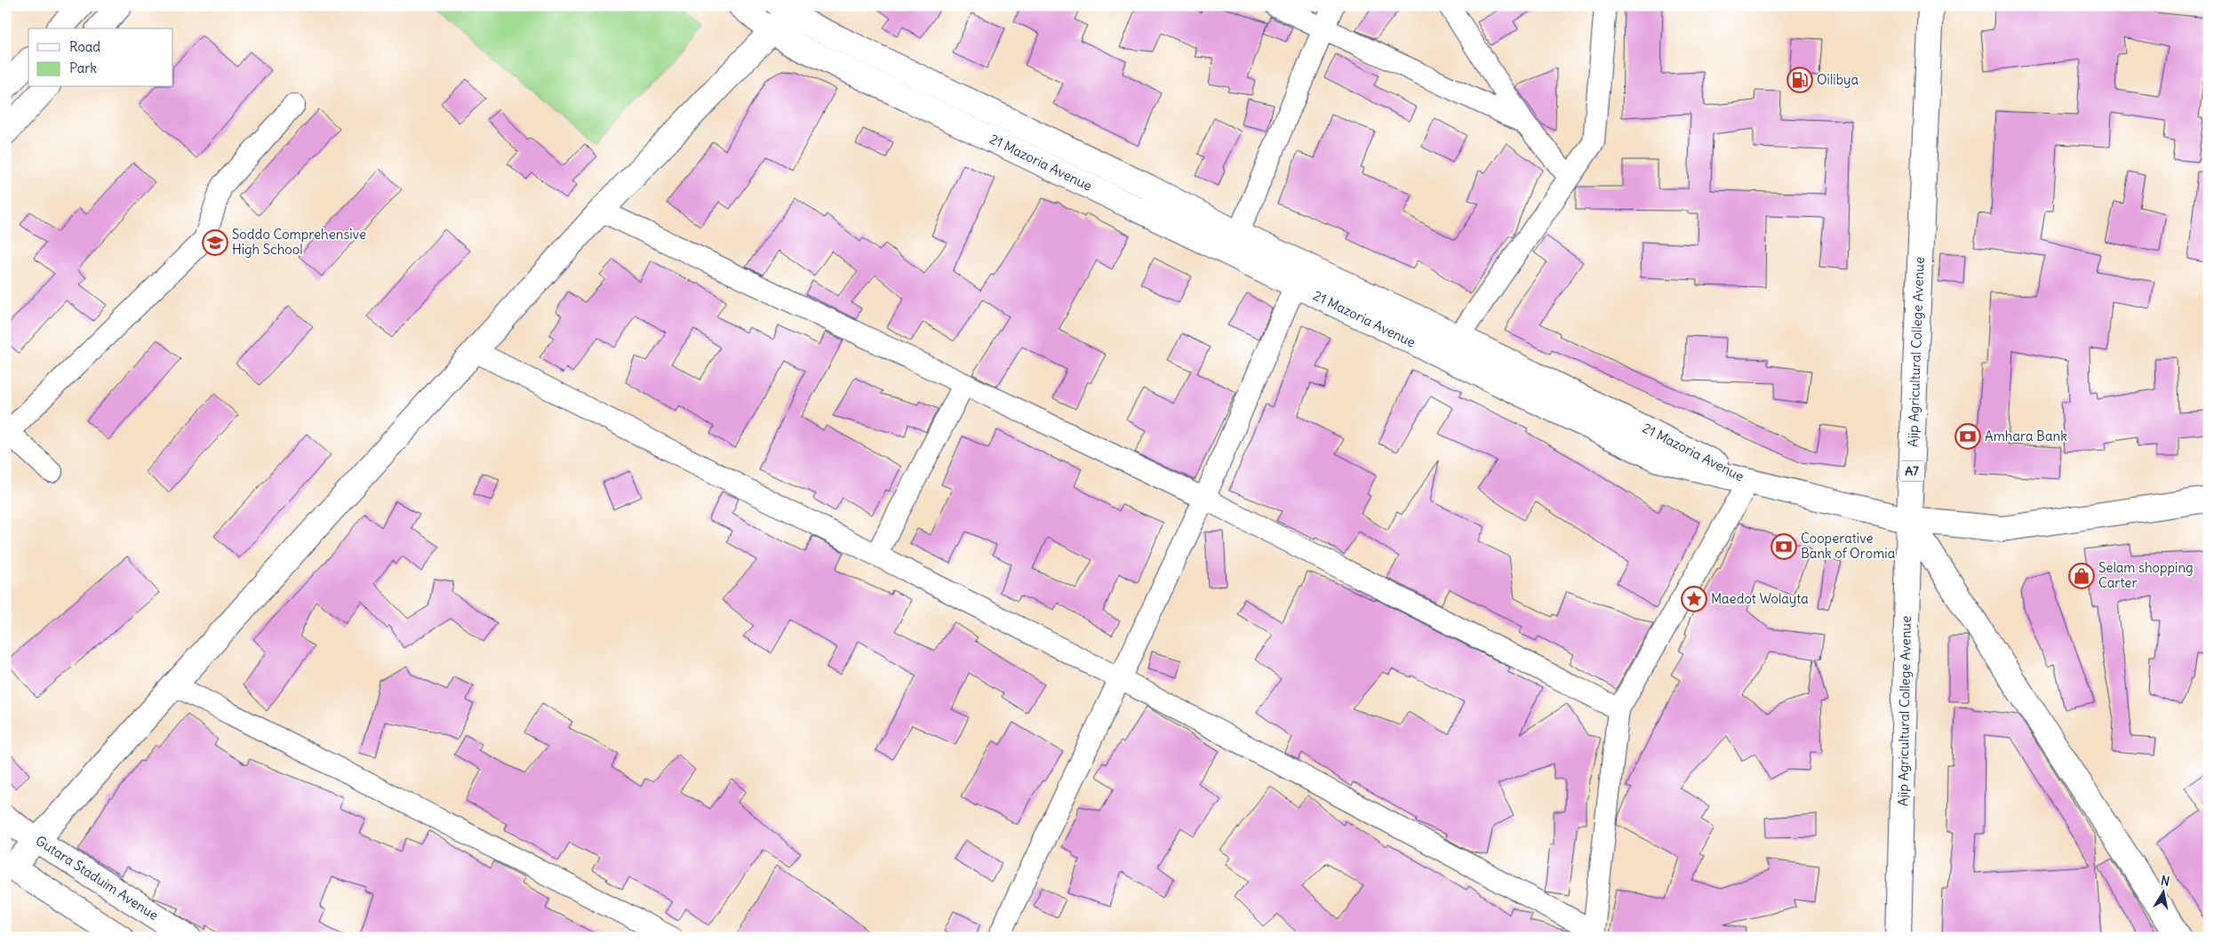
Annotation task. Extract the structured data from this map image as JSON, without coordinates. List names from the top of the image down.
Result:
{
  "streets": {
    "main road": [
      "21 Mazoria Avenue",
      "Ajip Agricultural College Avenue",
      "A7",
      "Gutara Staduim Avenue"
    ]
  },
  "places": {
    "fuel station": ["Oilibya"],
    "school or university": ["Soddo Comprehensive High School"],
    "bank": ["Amhara Bank", "Cooperative Bank of Oromia"],
    "shop": ["Selam shopping Carter"],
    "place": ["Maedot Wolayta"]
  },
  "legend": ["Road", "Park"],
  "north": "top"
}
